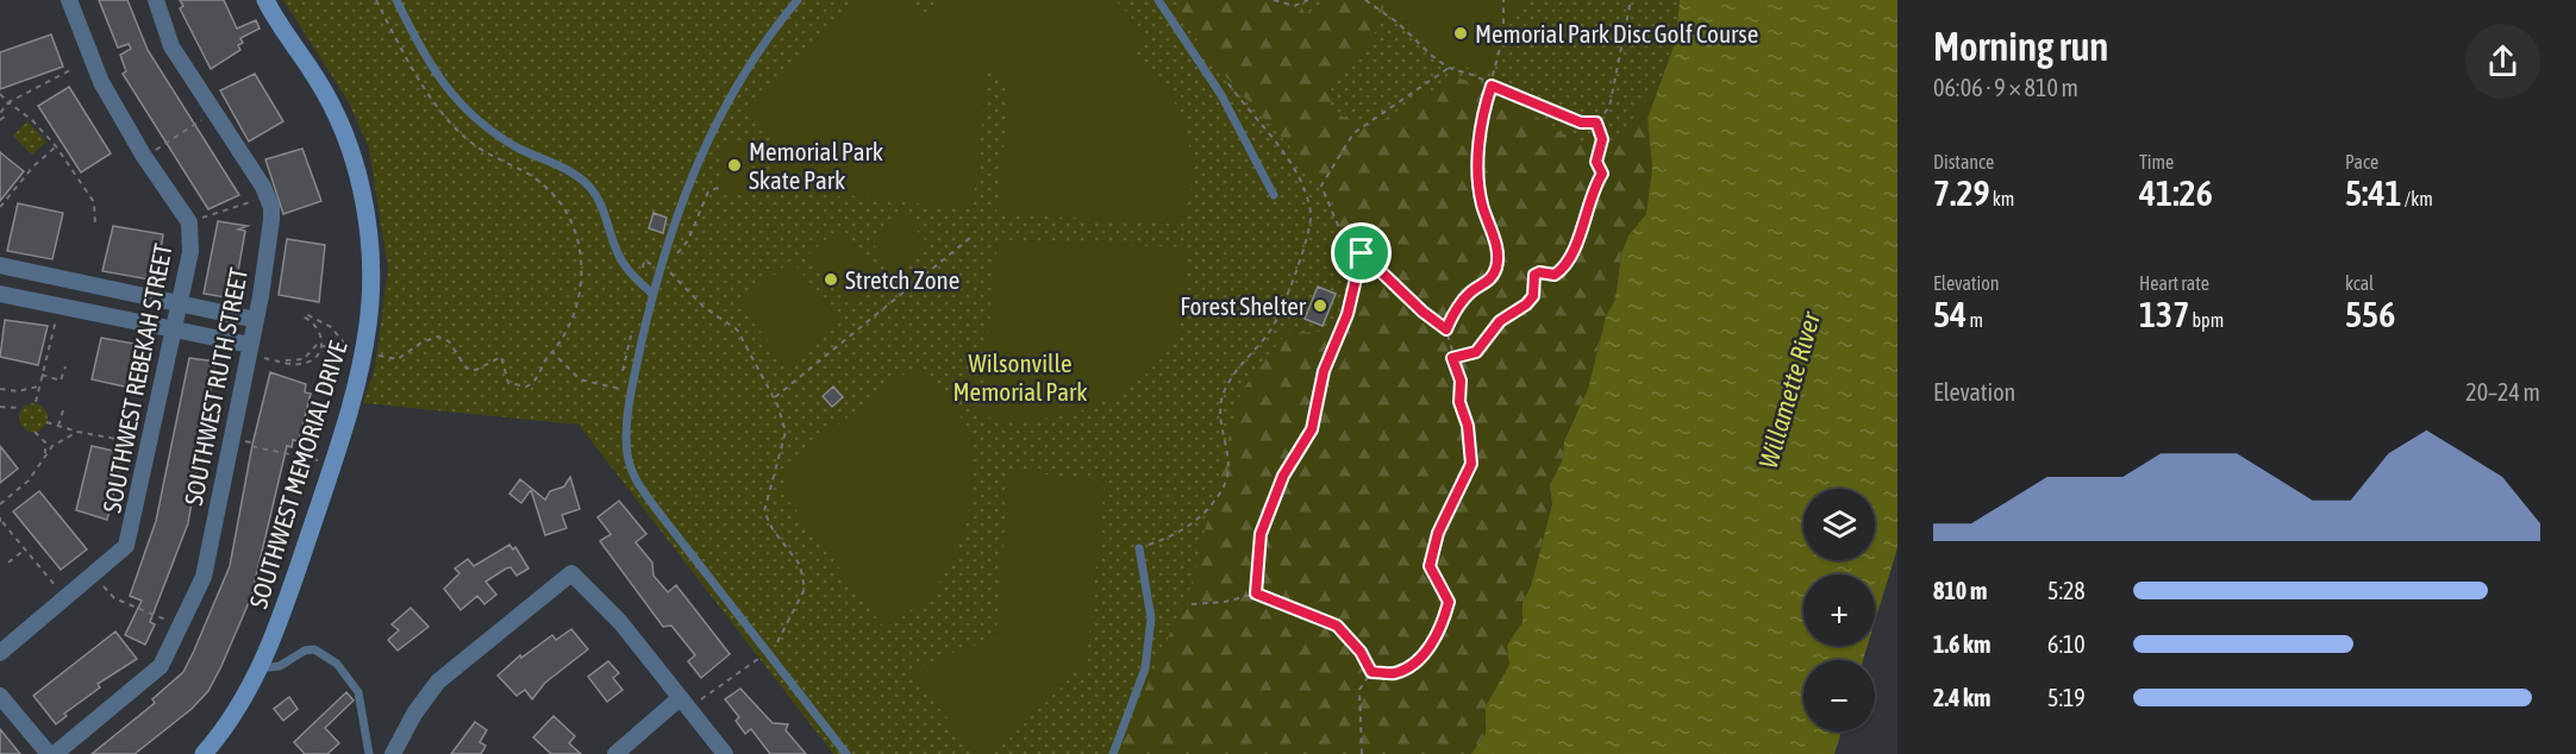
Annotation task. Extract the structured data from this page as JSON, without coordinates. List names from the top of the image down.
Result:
{
  "streets": {
    "street": ["SOUTHWEST REBEKAH STREET", "SOUTHWEST RUTH STREET", "SOUTHWEST MEMORIAL DRIVE"]
  },
  "water": ["Willamette River"],
  "parks": ["Wilsonville Memorial Park"],
  "places": [
    "Memorial Park Disc Golf Course",
    "Memorial Park Skate Park",
    "Stretch Zone",
    "Forest Shelter"
  ],
  "page": {
    "heading": ["Morning run", "06:06 · 9 × 810 m"],
    "stats": [
      ["Distance", "7.29 km"],
      ["Time", "41:26"],
      ["Pace", "5:41 /km"],
      ["Elevation", "54 m"],
      ["Heart rate", "137 bpm"],
      ["kcal", "556"]
    ],
    "chart": ["Elevation", "20–24 m"],
    "map_buttons": ["+", "−"],
    "list": [
      {
        "name": "810 m",
        "note": "5:28"
      },
      {
        "name": "1.6 km",
        "note": "6:10"
      },
      {
        "name": "2.4 km",
        "note": "5:19"
      }
    ]
  }
}
